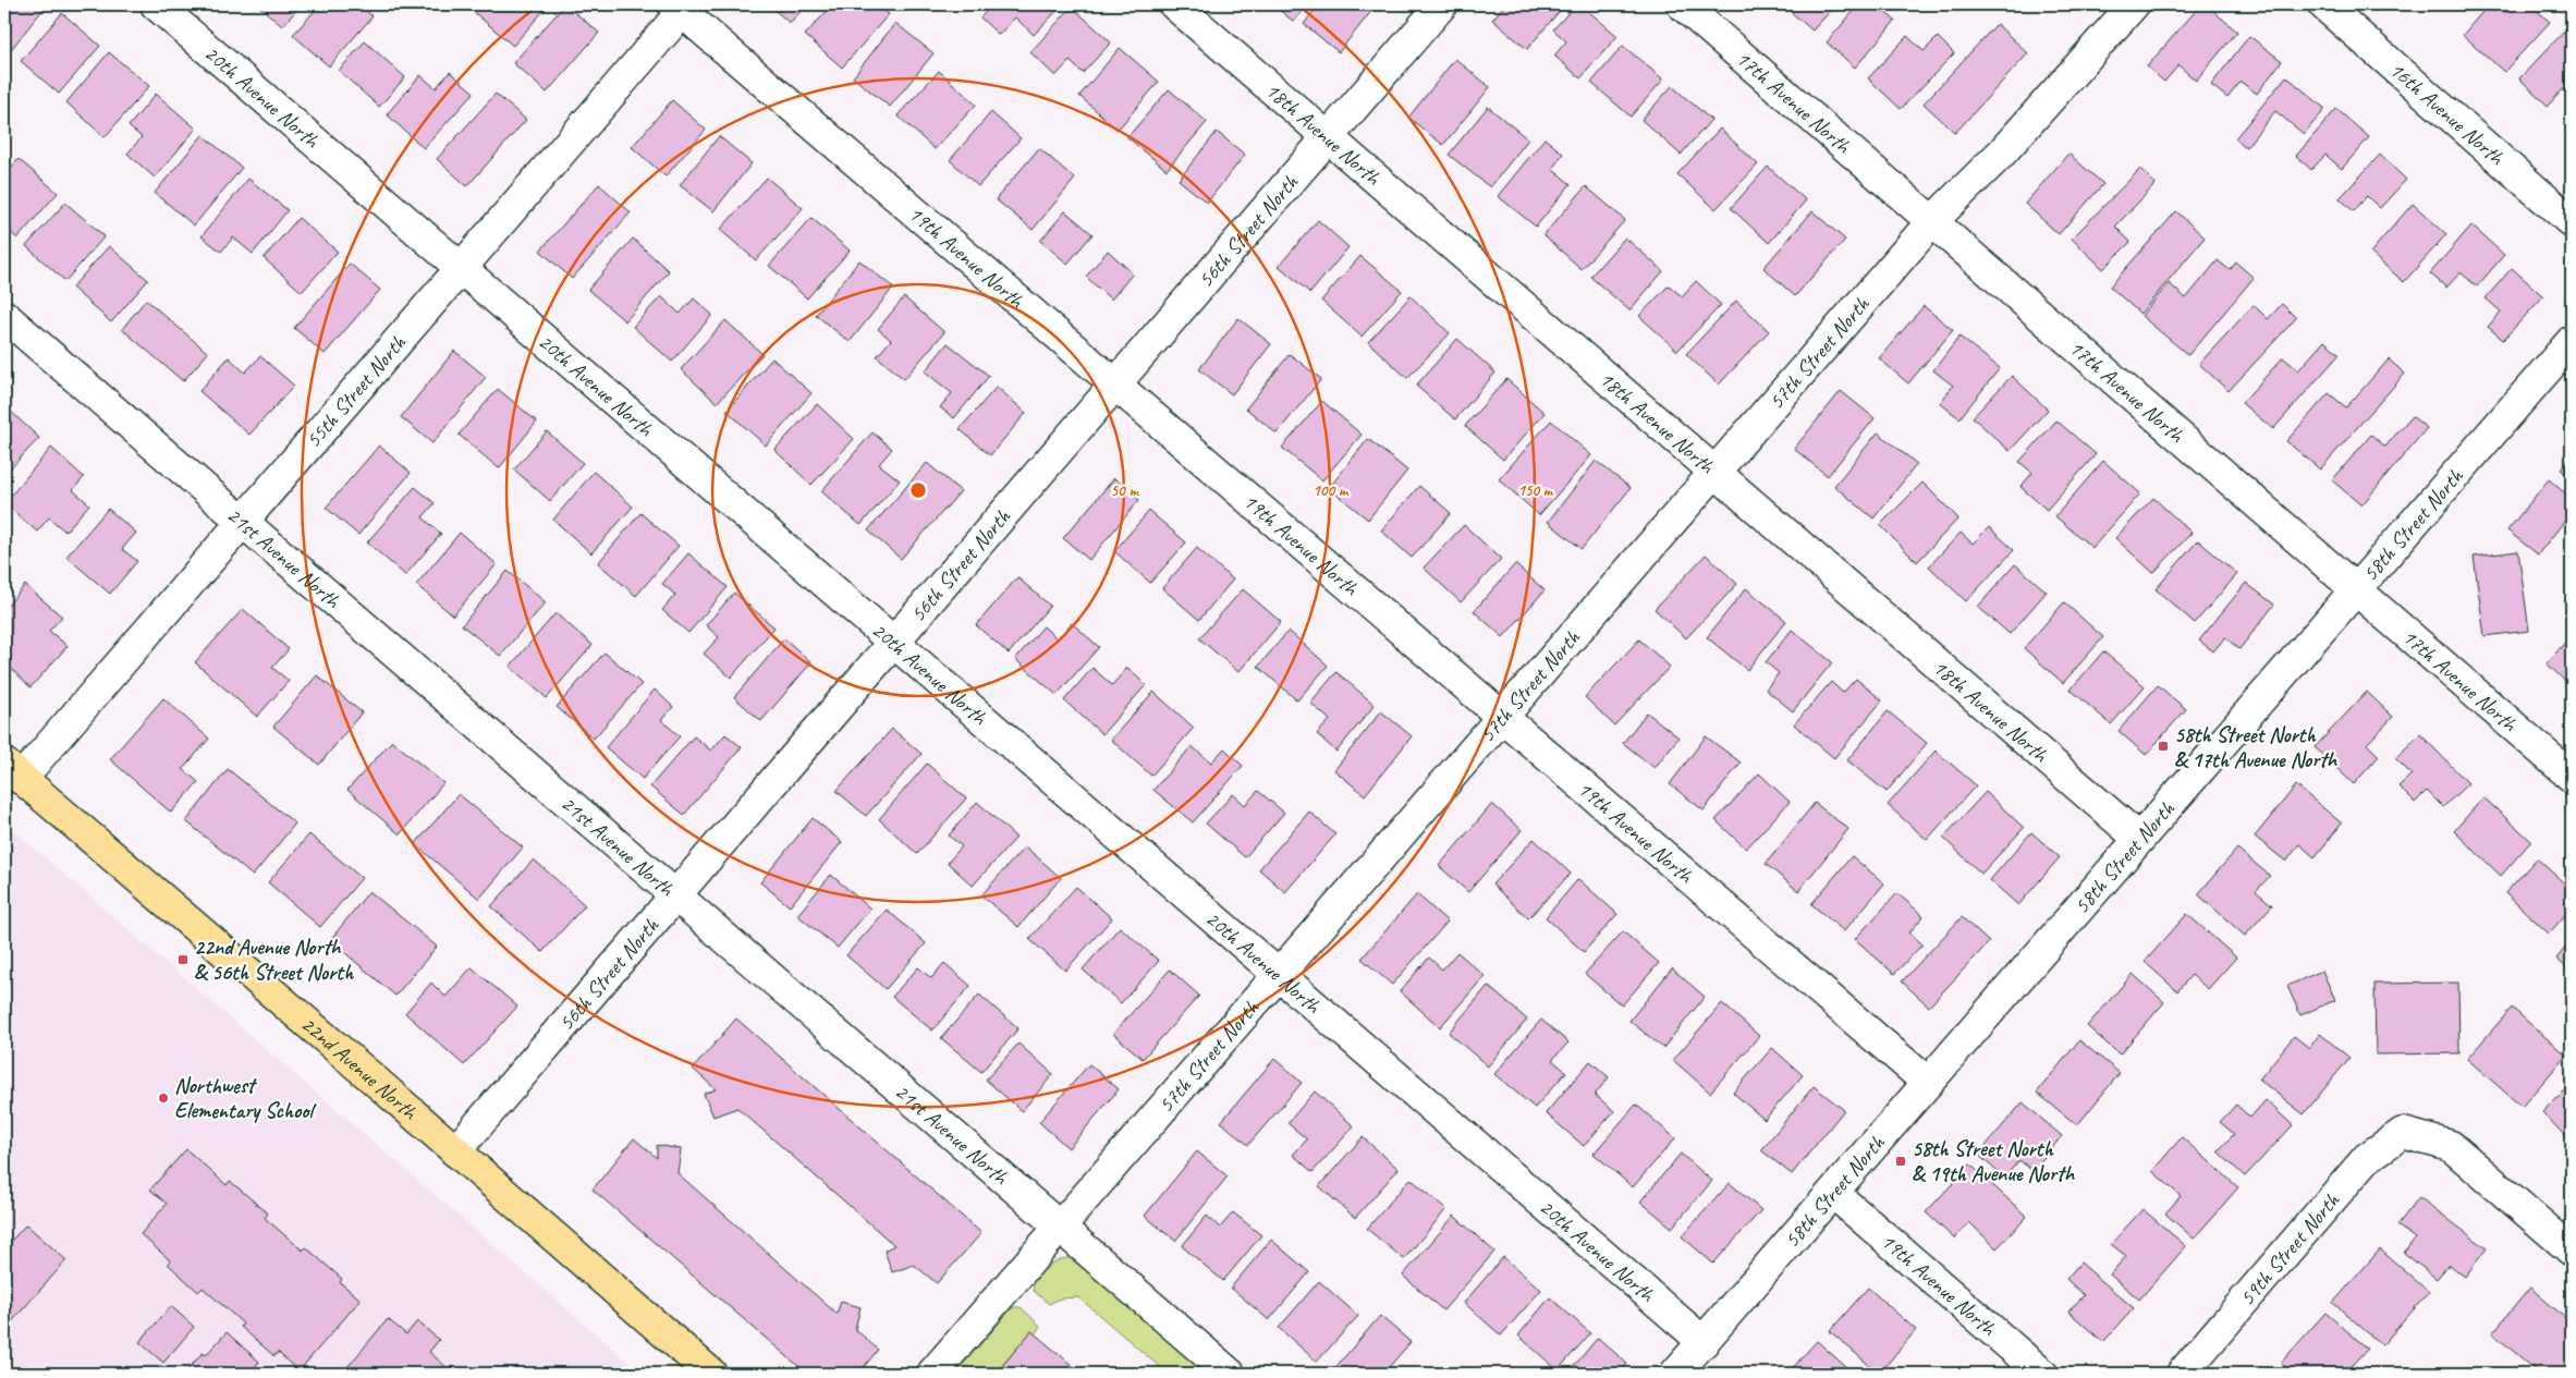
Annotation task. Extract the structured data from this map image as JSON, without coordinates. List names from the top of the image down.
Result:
{
  "streets": {
    "main road": ["22nd Avenue North"],
    "street": [
      "20th Avenue North",
      "17th Avenue North",
      "16th Avenue North",
      "18th Avenue North",
      "56th Street North",
      "19th Avenue North",
      "57th Street North",
      "55th Street North",
      "58th Street North",
      "21st Avenue North",
      "59th Street North"
    ]
  },
  "crossings": [
    ["20th Avenue North", "56th Street North"],
    ["20th Avenue North", "57th Street North"],
    ["20th Avenue North", "55th Street North"],
    ["20th Avenue North", "58th Street North"],
    ["17th Avenue North", "57th Street North"],
    ["17th Avenue North", "58th Street North"],
    ["18th Avenue North", "56th Street North"],
    ["18th Avenue North", "57th Street North"],
    ["18th Avenue North", "58th Street North"],
    ["56th Street North", "19th Avenue North"],
    ["56th Street North", "21st Avenue North"],
    ["56th Street North", "22nd Avenue North"],
    ["19th Avenue North", "57th Street North"],
    ["19th Avenue North", "55th Street North"],
    ["19th Avenue North", "58th Street North"],
    ["57th Street North", "21st Avenue North"],
    ["55th Street North", "21st Avenue North"],
    ["55th Street North", "22nd Avenue North"]
  ],
  "places": {
    "transit": ["58th Street North & 17th Avenue North", "22nd Avenue North & 56th Street North", "58th Street North & 19th Avenue North"],
    "other": ["Northwest Elementary School"]
  },
  "rings": ["50 m", "100 m", "150 m"]
}
